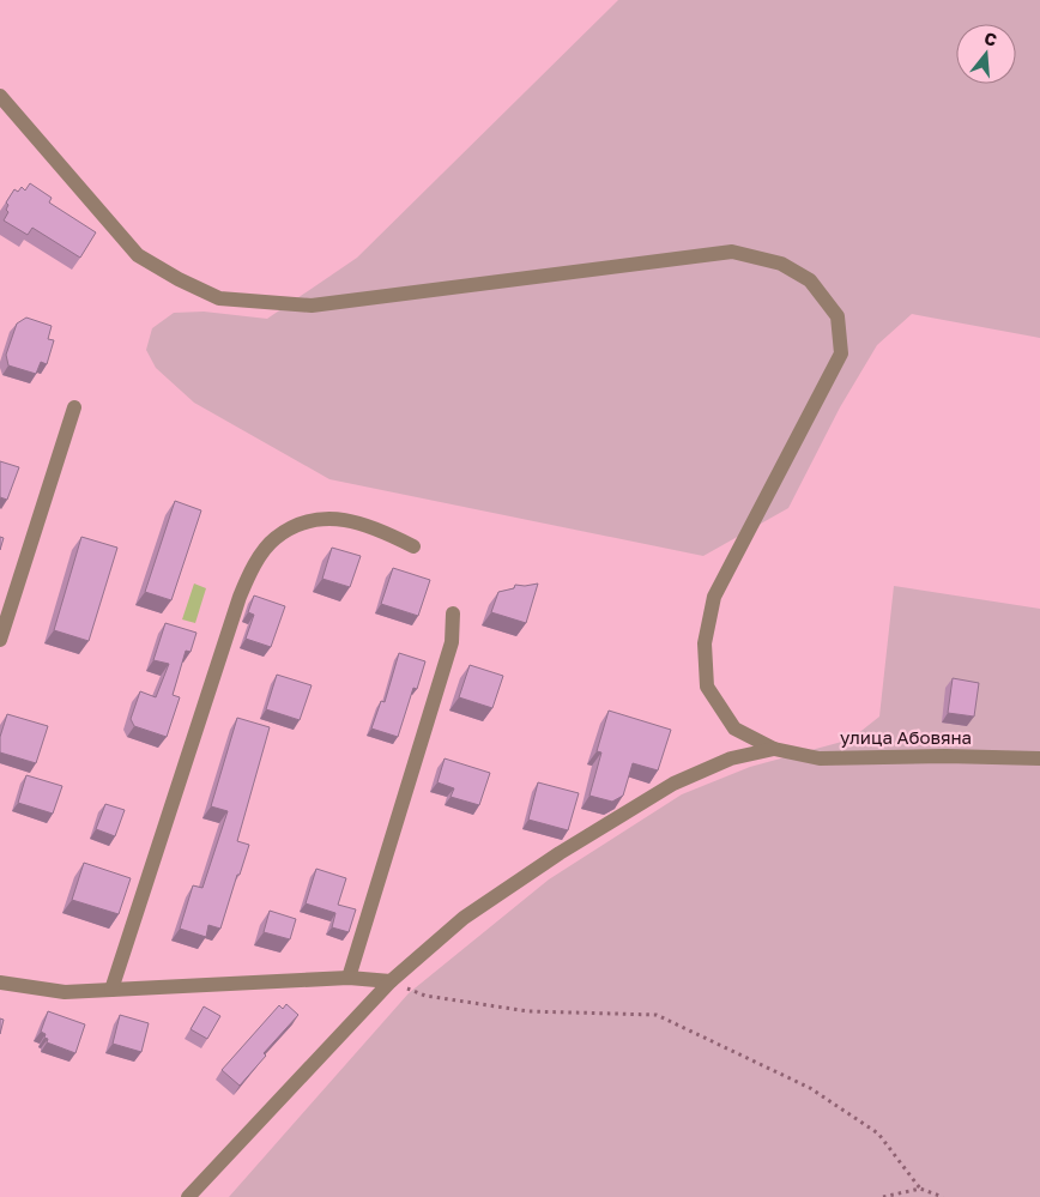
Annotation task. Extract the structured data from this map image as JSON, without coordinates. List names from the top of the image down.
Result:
{
  "streets": {
    "street": ["улица Абовяна"]
  },
  "north": "top"
}
